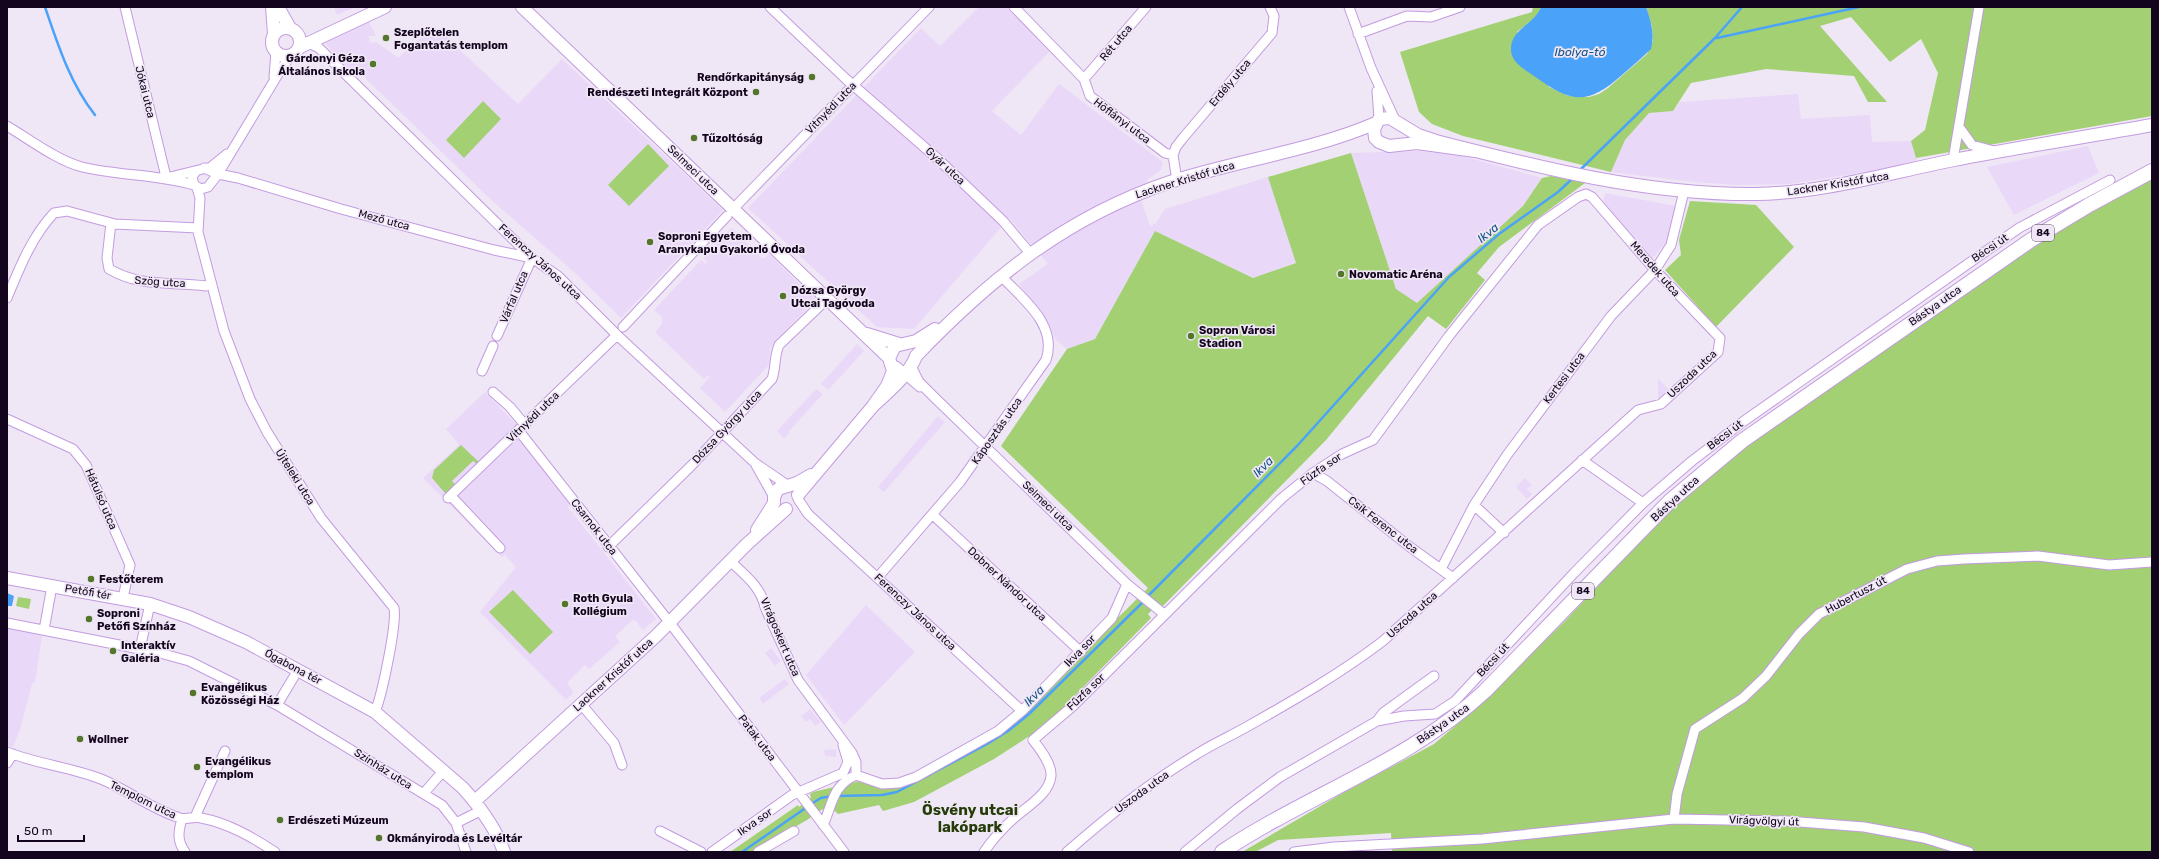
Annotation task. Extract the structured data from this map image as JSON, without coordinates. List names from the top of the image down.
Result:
{
  "streets": {
    "main road": ["84", "Bástya utca"],
    "street": [
      "Rét utca",
      "Erdély utca",
      "Jókai utca",
      "Vitnyédi utca",
      "Höflányi utca",
      "Gyár utca",
      "Selmeci utca",
      "Lackner Kristóf utca",
      "Mező utca",
      "Bécsi út",
      "Ferenczy János utca",
      "Meredek utca",
      "Szög utca",
      "Várfal utca",
      "Uszoda utca",
      "Kertesi utca",
      "Dózsa György utca",
      "Káposztás utca",
      "Fűzfa sor",
      "Újteleki utca",
      "Hátulsó utca",
      "Csík Ferenc utca",
      "Csarnok utca",
      "Dobner Nándor utca",
      "Petőfi tér",
      "Hubertusz út",
      "Virágoskert utca",
      "Ikva sor",
      "Ógabona tér",
      "Patak utca",
      "Színház utca",
      "Templom utca",
      "Virágvölgyi út"
    ]
  },
  "crossings": [
    ["Rét utca", "Höflányi utca"],
    ["Erdély utca", "Höflányi utca"],
    ["Vitnyédi utca", "Gyár utca"],
    ["Vitnyédi utca", "Selmeci utca"],
    ["Vitnyédi utca", "Ferenczy János utca"],
    ["Vitnyédi utca", "Csarnok utca"],
    ["Gyár utca", "Lackner Kristóf utca"],
    ["Selmeci utca", "Lackner Kristóf utca"],
    ["Selmeci utca", "Dózsa György utca"],
    ["Selmeci utca", "Káposztás utca"],
    ["Selmeci utca", "Fűzfa sor"],
    ["Selmeci utca", "Ikva sor"],
    ["Lackner Kristóf utca", "Ferenczy János utca"],
    ["Lackner Kristóf utca", "Kertesi utca"],
    ["Lackner Kristóf utca", "Káposztás utca"],
    ["Lackner Kristóf utca", "Csarnok utca"],
    ["Lackner Kristóf utca", "Virágoskert utca"],
    ["Lackner Kristóf utca", "Ógabona tér"],
    ["Lackner Kristóf utca", "Patak utca"],
    ["Mező utca", "Ferenczy János utca"],
    ["Mező utca", "Várfal utca"],
    ["Mező utca", "Újteleki utca"],
    ["Ferenczy János utca", "Várfal utca"],
    ["Ferenczy János utca", "Dózsa György utca"],
    ["Ferenczy János utca", "Káposztás utca"],
    ["Ferenczy János utca", "Ikva sor"],
    ["Meredek utca", "Uszoda utca"],
    ["Meredek utca", "Kertesi utca"],
    ["Meredek utca", "Fűzfa sor"],
    ["Szög utca", "Újteleki utca"],
    ["Uszoda utca", "Csík Ferenc utca"],
    ["Kertesi utca", "Csík Ferenc utca"],
    ["Dózsa György utca", "Csarnok utca"],
    ["Káposztás utca", "Dobner Nándor utca"],
    ["Fűzfa sor", "Csík Ferenc utca"],
    ["Újteleki utca", "Ógabona tér"],
    ["Hátulsó utca", "Petőfi tér"],
    ["Hátulsó utca", "Ógabona tér"],
    ["Csarnok utca", "Patak utca"],
    ["Dobner Nándor utca", "Ikva sor"],
    ["Petőfi tér", "Ógabona tér"],
    ["Petőfi tér", "Színház utca"],
    ["Hubertusz út", "Virágvölgyi út"],
    ["Virágoskert utca", "Ikva sor"],
    ["Virágoskert utca", "Patak utca"],
    ["Ikva sor", "Patak utca"]
  ],
  "districts": ["Ösvény utcai lakópark"],
  "water": ["Ibolya-tó", "Ikva"],
  "places": [
    "Szeplőtelen Fogantatás templom",
    "Gárdonyi Géza Általános Iskola",
    "Rendőrkapitányság",
    "Rendészeti Integrált Központ",
    "Tűzoltóság",
    "Soproni Egyetem Aranykapu Gyakorló Óvoda",
    "Novomatic Aréna",
    "Dózsa György Utcai Tagóvoda",
    "Sopron Városi Stadion",
    "Festőterem",
    "Roth Gyula Kollégium",
    "Soproni Petőfi Színház",
    "Interaktív Galéria",
    "Evangélikus Közösségi Ház",
    "Wollner",
    "Evangélikus templom",
    "Erdészeti Múzeum",
    "Okmányiroda és Levéltár"
  ],
  "scale_bar": "50 m"
}
